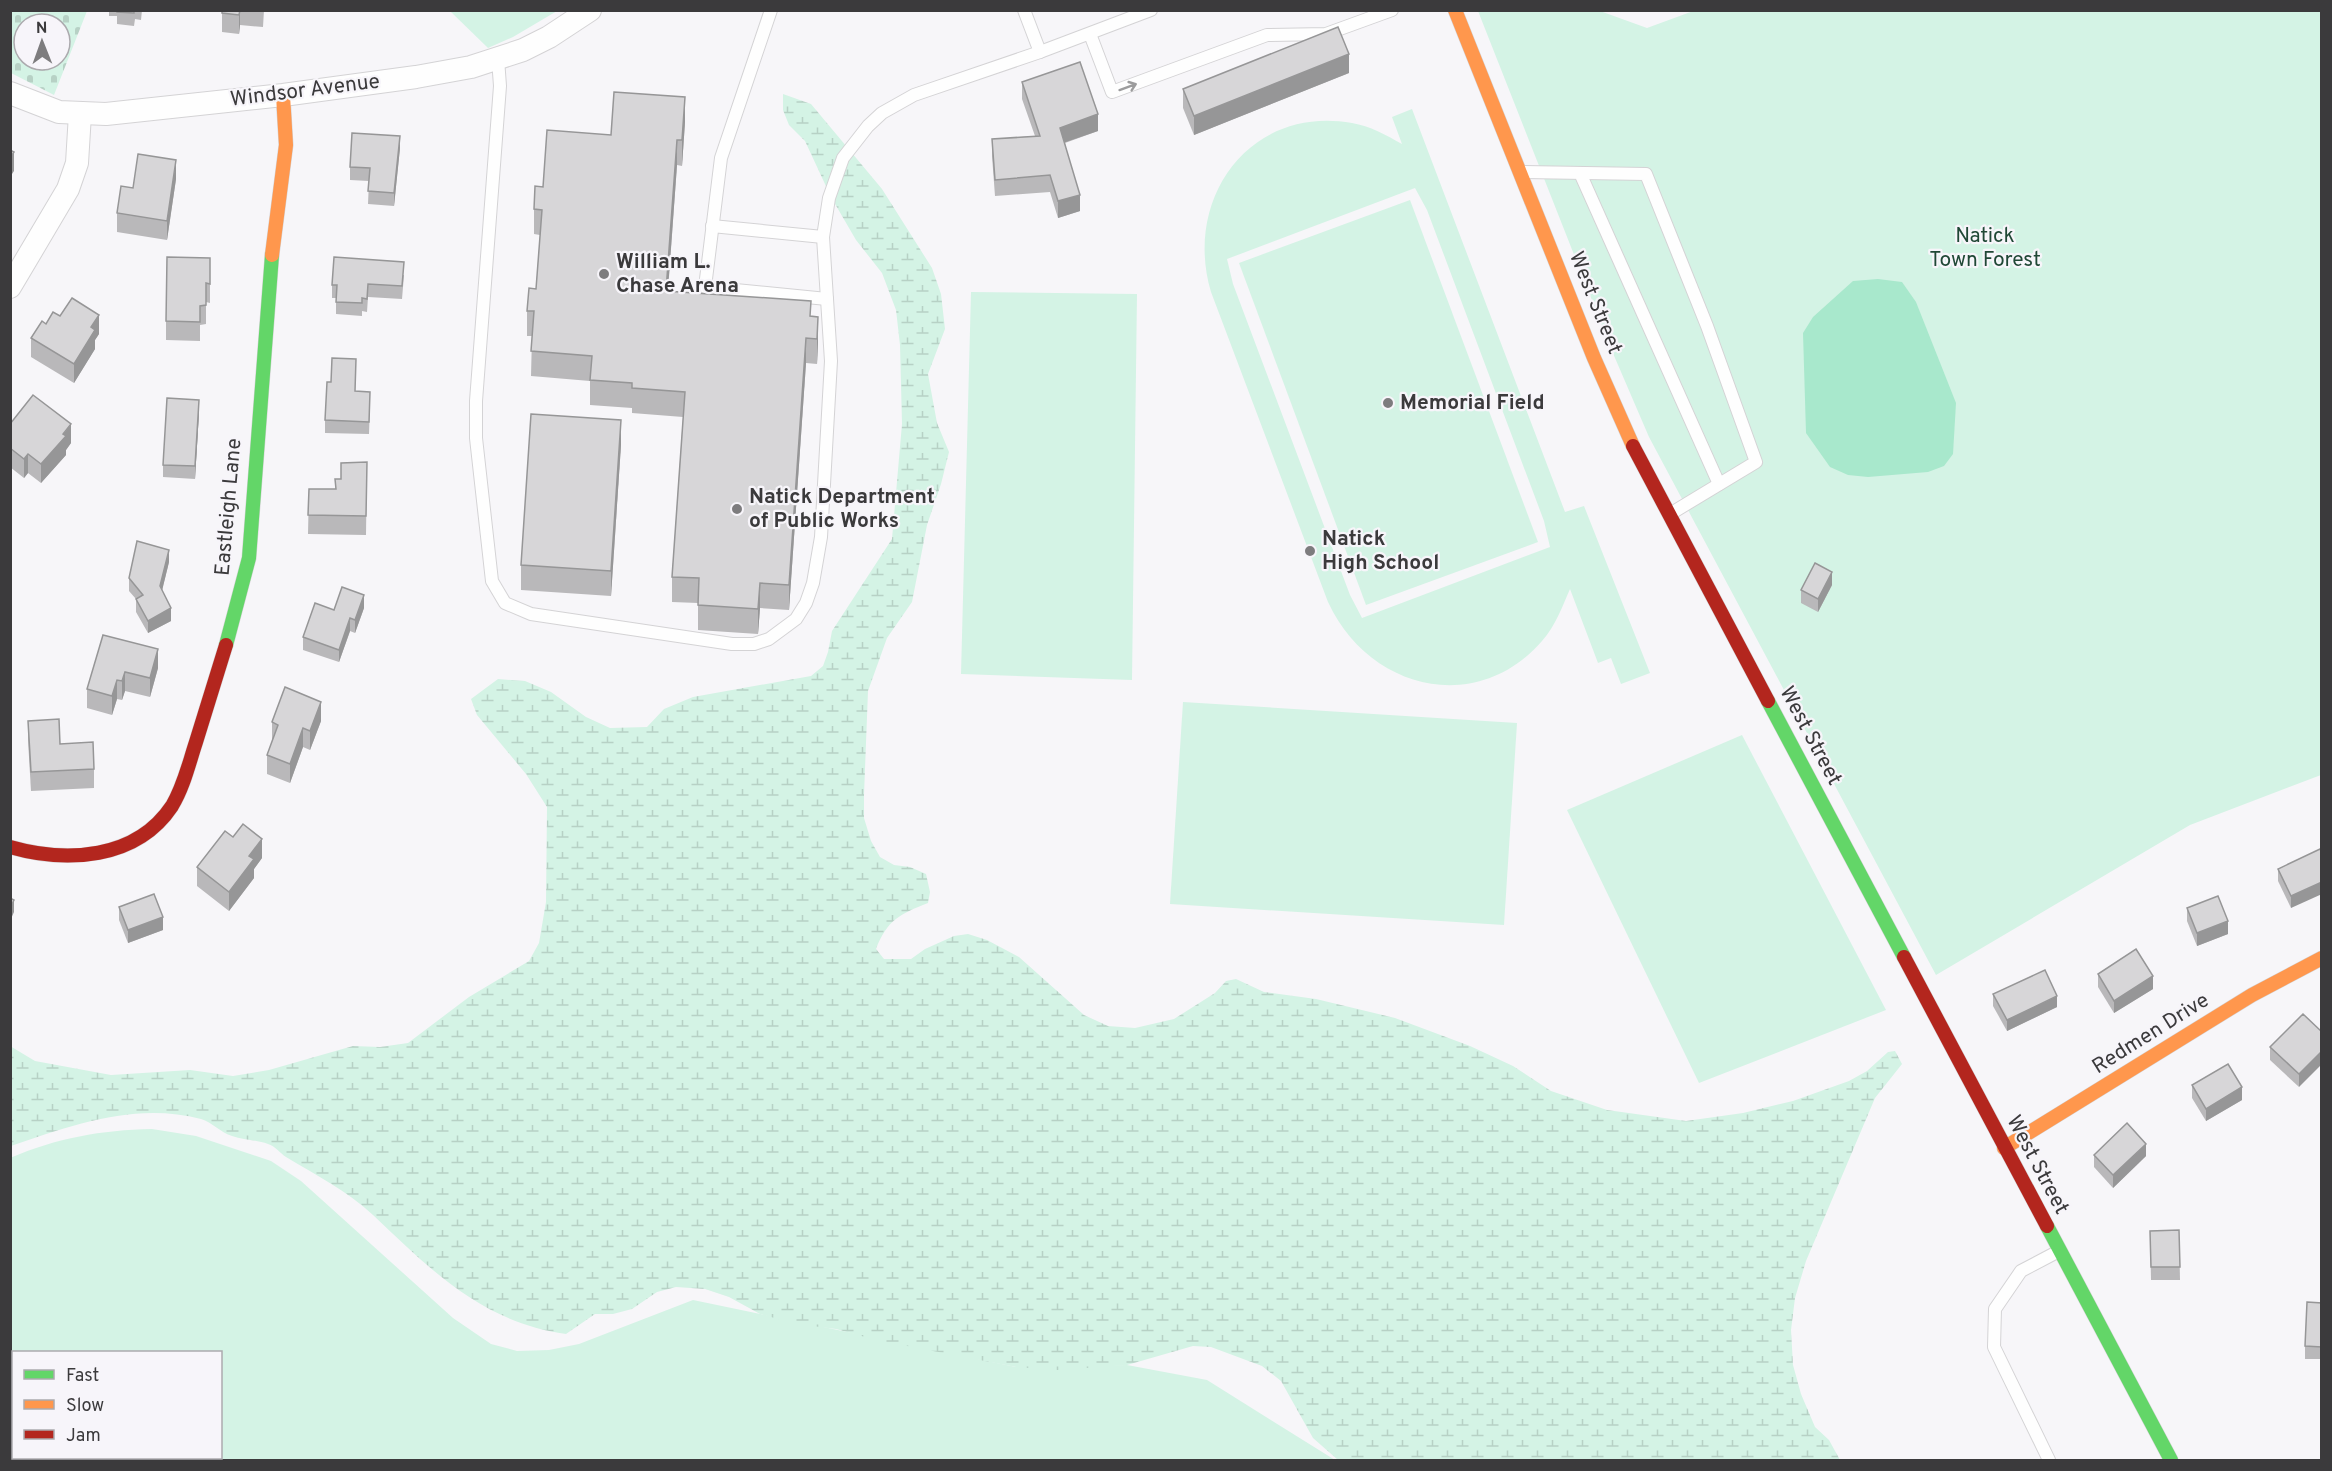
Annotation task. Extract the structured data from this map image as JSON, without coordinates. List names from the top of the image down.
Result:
{
  "streets": {
    "street": [
      "Windsor Avenue",
      "West Street",
      "Eastleigh Lane",
      "Redmen Drive"
    ]
  },
  "crossings": [
    ["Windsor Avenue", "Eastleigh Lane"],
    ["West Street", "Redmen Drive"]
  ],
  "parks": ["Natick Town Forest"],
  "places": [
    "William L. Chase Arena",
    "Memorial Field",
    "Natick Department of Public Works",
    "Natick High School"
  ],
  "legend": ["Fast", "Slow", "Jam"],
  "north": "top"
}
